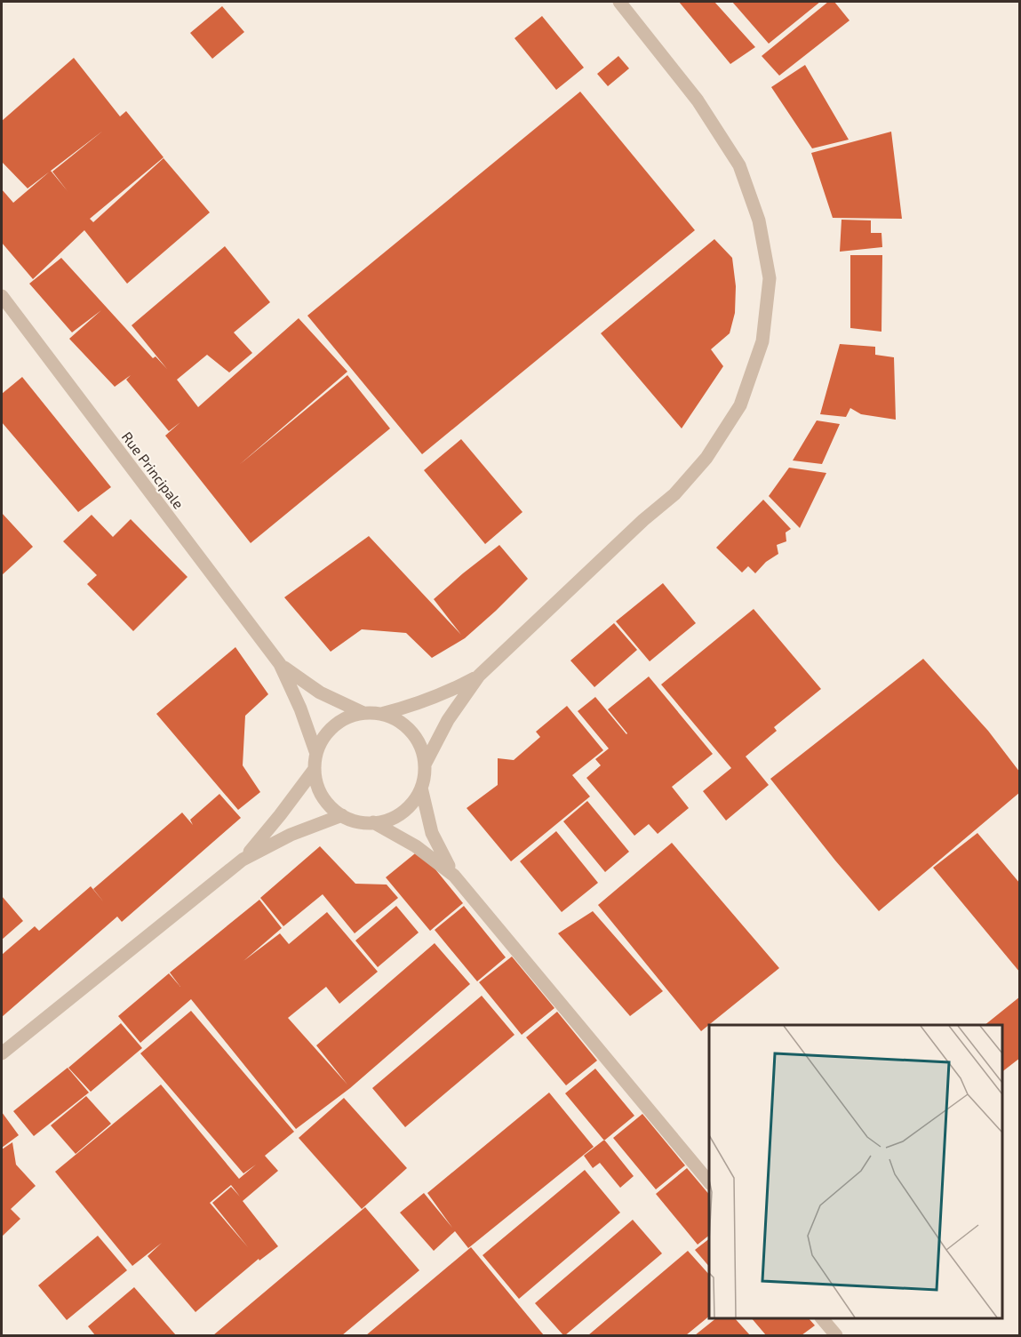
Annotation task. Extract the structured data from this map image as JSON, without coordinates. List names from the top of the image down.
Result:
{
  "streets": {
    "street": ["Rue Principale"]
  }
}
